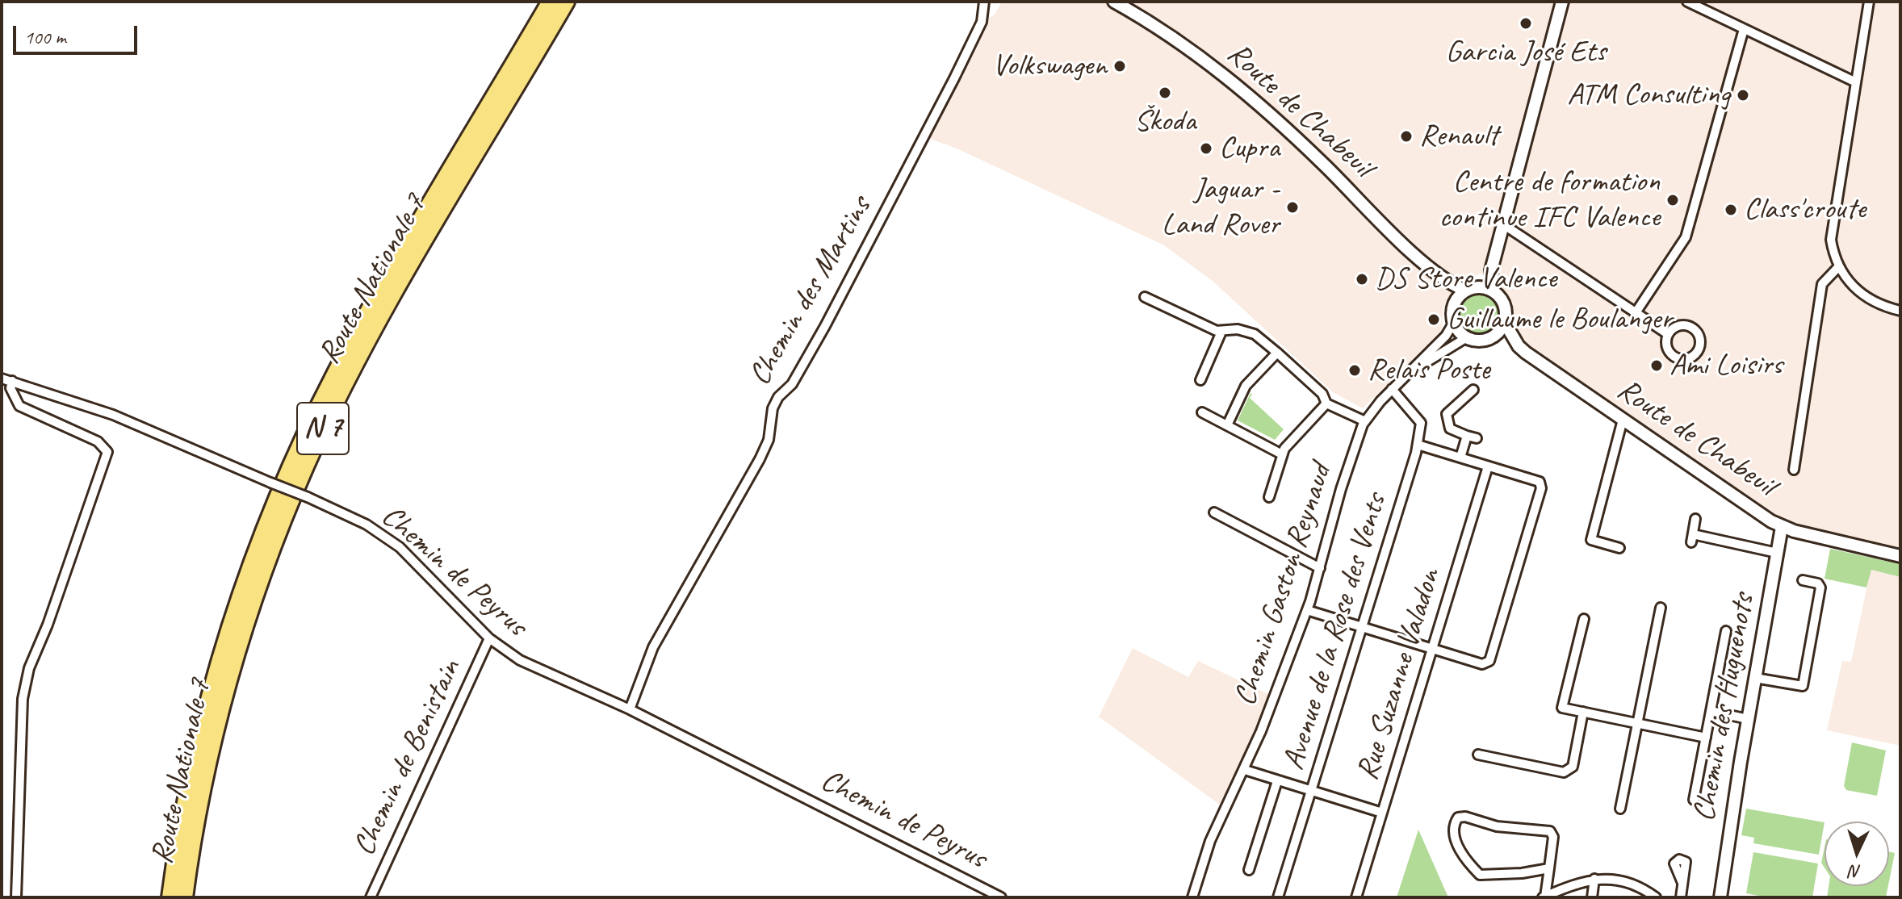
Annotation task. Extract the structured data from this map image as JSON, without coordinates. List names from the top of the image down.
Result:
{
  "streets": {
    "highway": ["Route Nationale 7", "N 7"],
    "main road": ["Route de Chabeuil", "Chemin des Huguenots"],
    "street": [
      "Chemin des Martins",
      "Chemin de Peyrus",
      "Chemin Gaston Reynaud",
      "Avenue de la Rose des Vents",
      "Rue Suzanne Valadon",
      "Chemin de Benistain"
    ]
  },
  "crossings": [
    ["Route de Chabeuil", "Chemin Gaston Reynaud"],
    ["Route de Chabeuil", "Chemin des Huguenots"],
    ["Chemin des Martins", "Chemin de Peyrus"],
    ["Chemin de Peyrus", "Chemin de Benistain"],
    ["Chemin Gaston Reynaud", "Avenue de la Rose des Vents"]
  ],
  "places": [
    "Garcia José Ets",
    "Volkswagen",
    "Škoda",
    "ATM Consulting",
    "Renault",
    "Cupra",
    "Centre de formation continue IFC Valence",
    "Jaguar - Land Rover",
    "Class'croute",
    "DS Store Valence",
    "Guillaume le Boulanger",
    "Ami Loisirs",
    "Relais Poste"
  ],
  "scale_bar": "100 m",
  "north": "bottom"
}
